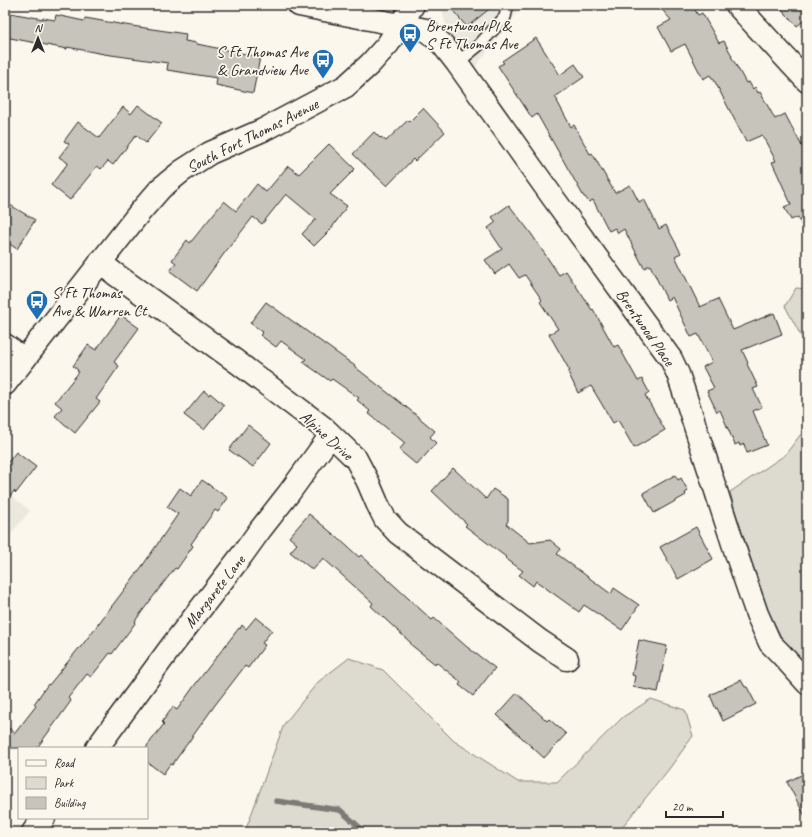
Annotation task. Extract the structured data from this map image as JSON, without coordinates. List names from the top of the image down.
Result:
{
  "streets": {
    "street": [
      "South Fort Thomas Avenue",
      "Brentwood Place",
      "Alpine Drive",
      "Margarete Lane"
    ]
  },
  "crossings": [
    ["South Fort Thomas Avenue", "Brentwood Place"],
    ["South Fort Thomas Avenue", "Alpine Drive"],
    ["Alpine Drive", "Margarete Lane"]
  ],
  "places": {
    "bus stop": ["Brentwood Pl & S Ft Thomas Ave", "S Ft Thomas Ave & Grandview Ave", "S Ft Thomas Ave & Warren Ct"]
  },
  "legend": ["Road", "Park", "Building"],
  "scale_bar": "20 m",
  "north": "top"
}
